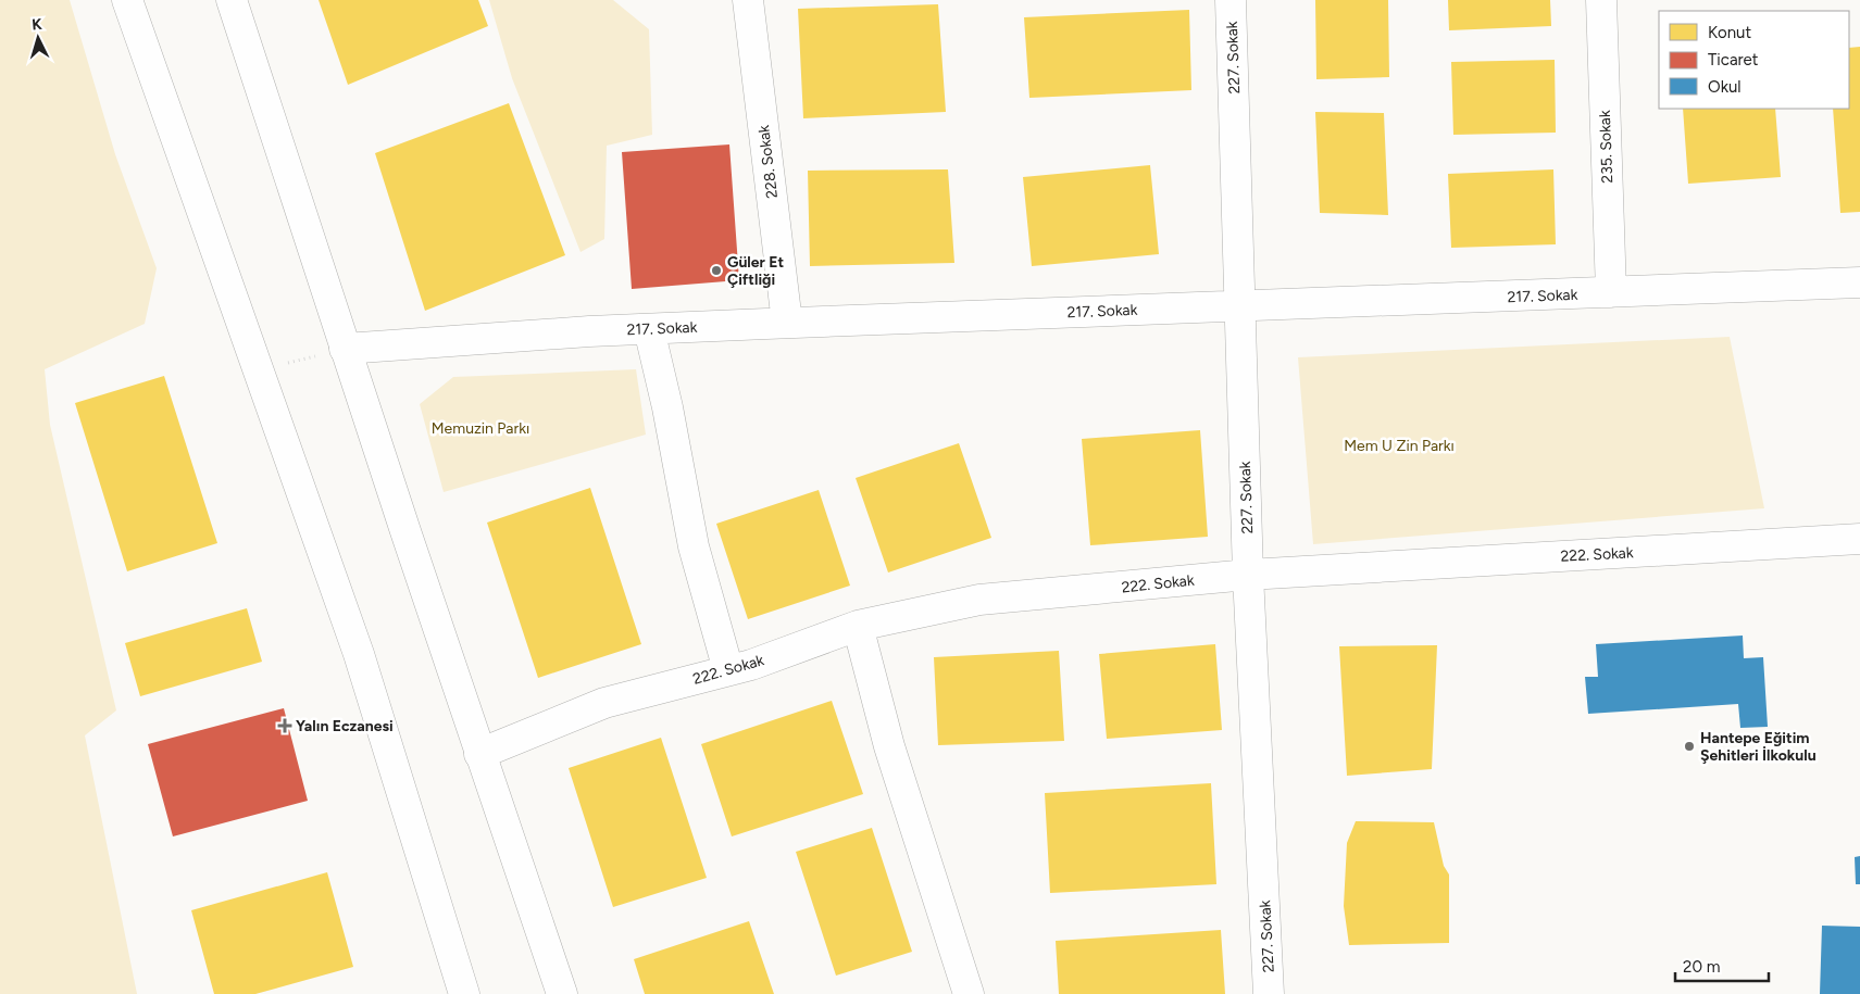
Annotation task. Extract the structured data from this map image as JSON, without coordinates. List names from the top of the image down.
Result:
{
  "streets": {
    "main road": [
      "227. Sokak",
      "235. Sokak",
      "228. Sokak",
      "217. Sokak",
      "222. Sokak"
    ]
  },
  "crossings": [
    ["227. Sokak", "217. Sokak"],
    ["227. Sokak", "222. Sokak"],
    ["235. Sokak", "217. Sokak"],
    ["228. Sokak", "217. Sokak"]
  ],
  "parks": ["Memuzin Parkı", "Mem U Zin Parkı"],
  "places": {
    "other": ["Güler Et Çiftliği", "Hantepe Eğitim Şehitleri İlkokulu"],
    "health": ["Yalın Eczanesi"]
  },
  "legend": ["Konut", "Ticaret", "Okul"],
  "scale_bar": "20 m",
  "north": "top"
}
